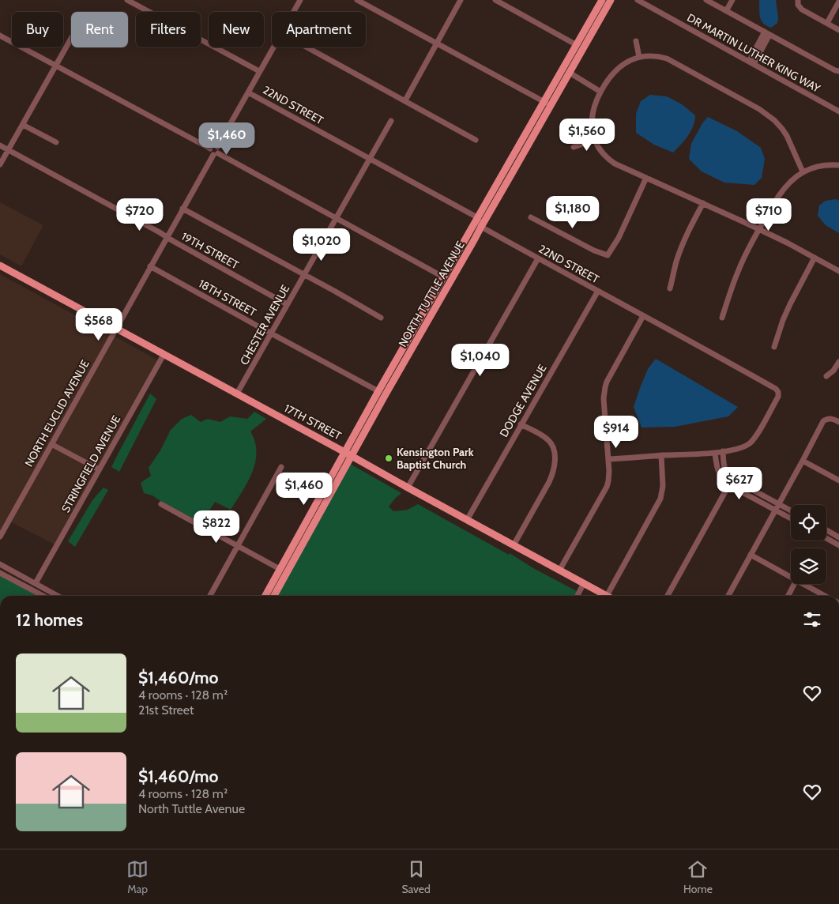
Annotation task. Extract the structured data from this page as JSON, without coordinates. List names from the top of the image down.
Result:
{
  "streets": {
    "main road": ["NORTH TUTTLE AVENUE", "17TH STREET"],
    "street": [
      "DR MARTIN LUTHER KING WAY",
      "22ND STREET",
      "19TH STREET",
      "18TH STREET",
      "CHESTER AVENUE",
      "DODGE AVENUE",
      "NORTH EUCLID AVENUE",
      "STRINGFIELD AVENUE"
    ]
  },
  "crossings": [
    ["22ND STREET", "NORTH TUTTLE AVENUE"],
    ["22ND STREET", "CHESTER AVENUE"],
    ["22ND STREET", "DODGE AVENUE"],
    ["19TH STREET", "CHESTER AVENUE"],
    ["19TH STREET", "NORTH EUCLID AVENUE"],
    ["NORTH TUTTLE AVENUE", "18TH STREET"],
    ["NORTH TUTTLE AVENUE", "17TH STREET"],
    ["18TH STREET", "CHESTER AVENUE"],
    ["18TH STREET", "NORTH EUCLID AVENUE"],
    ["CHESTER AVENUE", "17TH STREET"],
    ["DODGE AVENUE", "17TH STREET"],
    ["NORTH EUCLID AVENUE", "17TH STREET"],
    ["17TH STREET", "STRINGFIELD AVENUE"]
  ],
  "places": ["Kensington Park Baptist Church"],
  "page": {
    "chip": [
      "Buy",
      "Rent",
      "Filters",
      "New",
      "Apartment"
    ],
    "price": [
      "$1,560",
      "$1,460",
      "$1,180",
      "$720",
      "$710",
      "$1,020",
      "$568",
      "$1,040",
      "$914",
      "$627",
      "$1,460",
      "$822"
    ],
    "heading": "12 homes",
    "list": [
      {
        "name": "$1,460/mo",
        "note": "4 rooms · 128 m² · 21st Street"
      },
      {
        "name": "$1,460/mo",
        "note": "4 rooms · 128 m² · North Tuttle Avenue"
      }
    ],
    "tabs": ["Map", "Saved", "Home"]
  }
}
